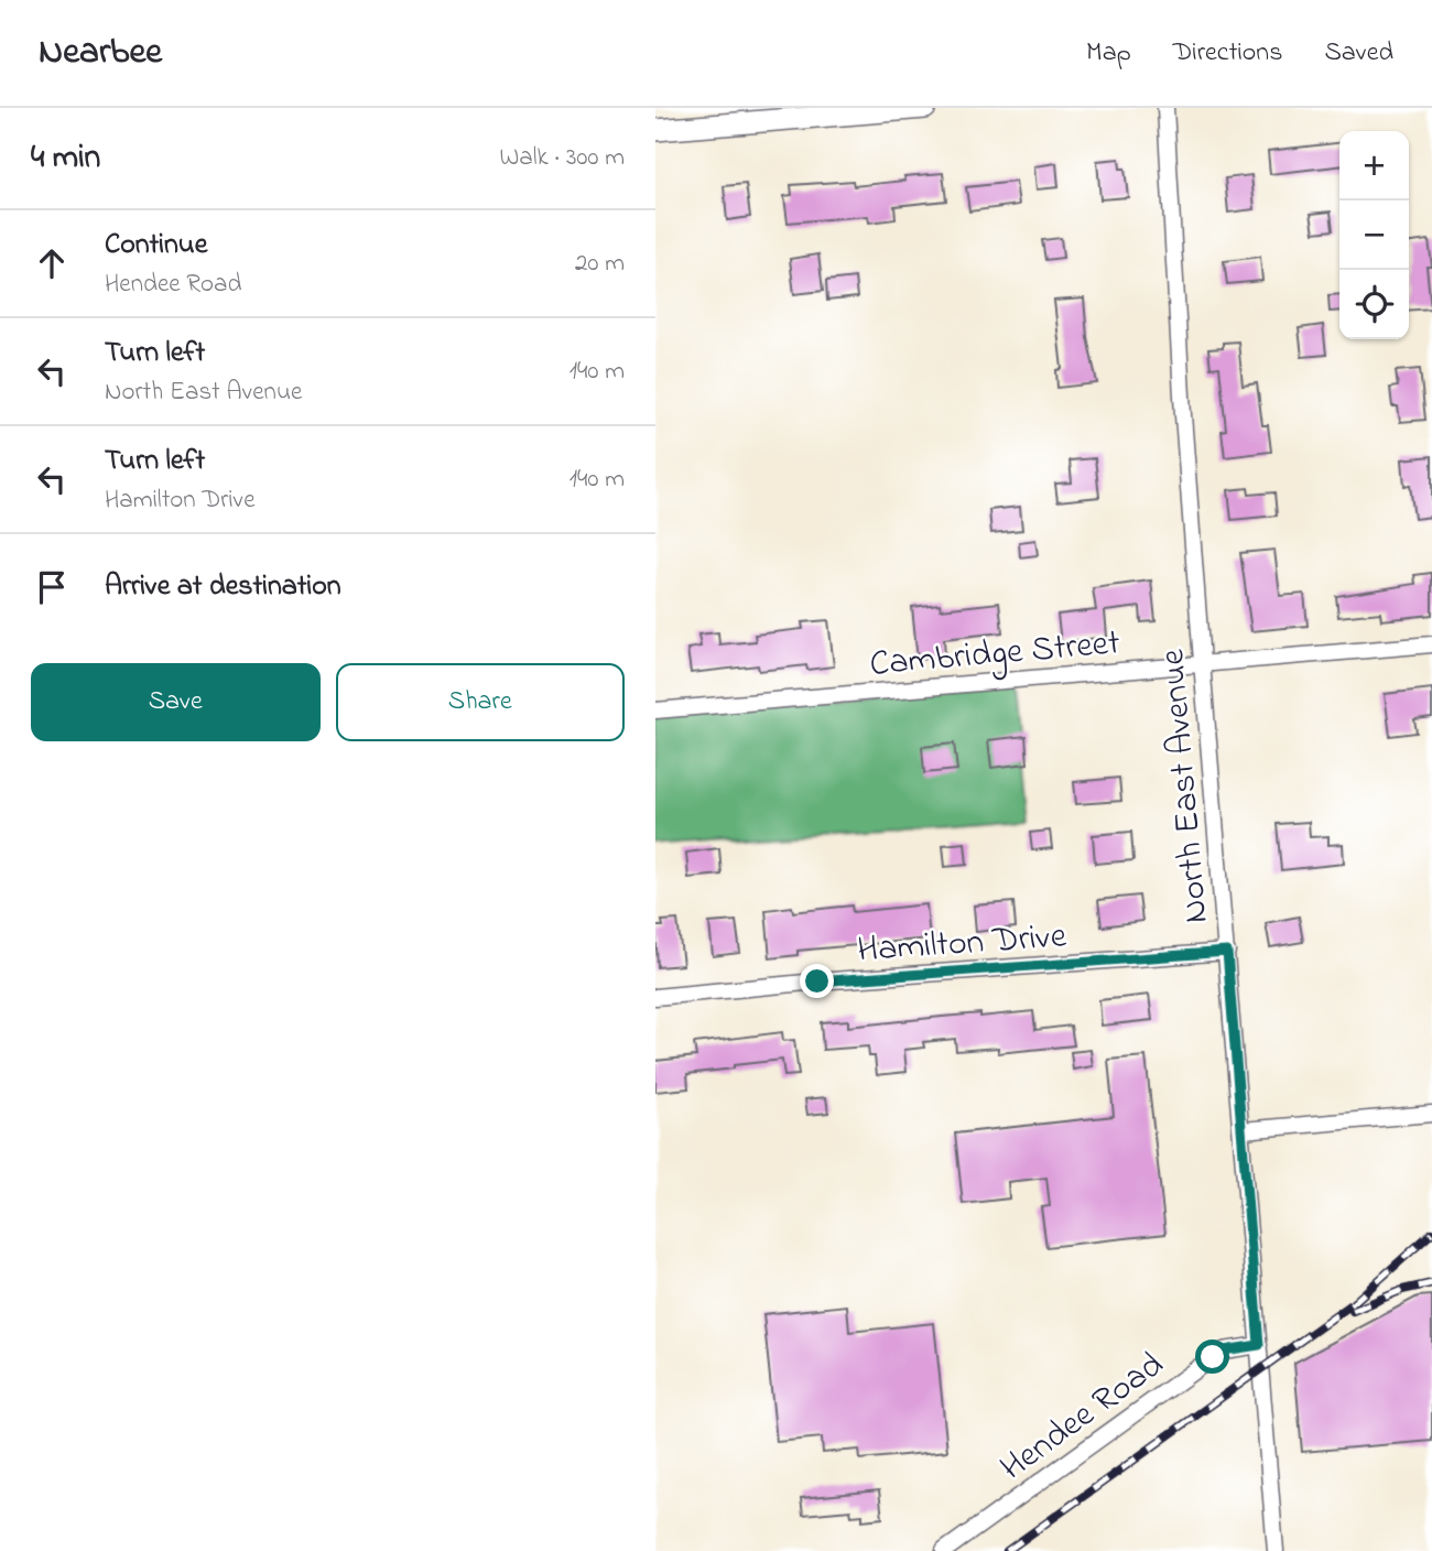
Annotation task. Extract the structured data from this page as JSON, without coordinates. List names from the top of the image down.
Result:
{
  "streets": {
    "street": [
      "Cambridge Street",
      "North East Avenue",
      "Hamilton Drive",
      "Hendee Road"
    ]
  },
  "crossings": [
    ["Cambridge Street", "North East Avenue"],
    ["North East Avenue", "Hamilton Drive"],
    ["North East Avenue", "Hendee Road"]
  ],
  "page": {
    "header": "Nearbee",
    "nav": ["Map", "Directions", "Saved"],
    "heading": ["4 min", "Walk · 300 m"],
    "map_buttons": ["+", "−"],
    "list": [
      ["Continue", "Hendee Road", "20 m"],
      ["Turn left", "North East Avenue", "140 m"],
      ["Turn left", "Hamilton Drive", "140 m"],
      "Arrive at destination"
    ],
    "buttons": ["Save", "Share"]
  }
}
